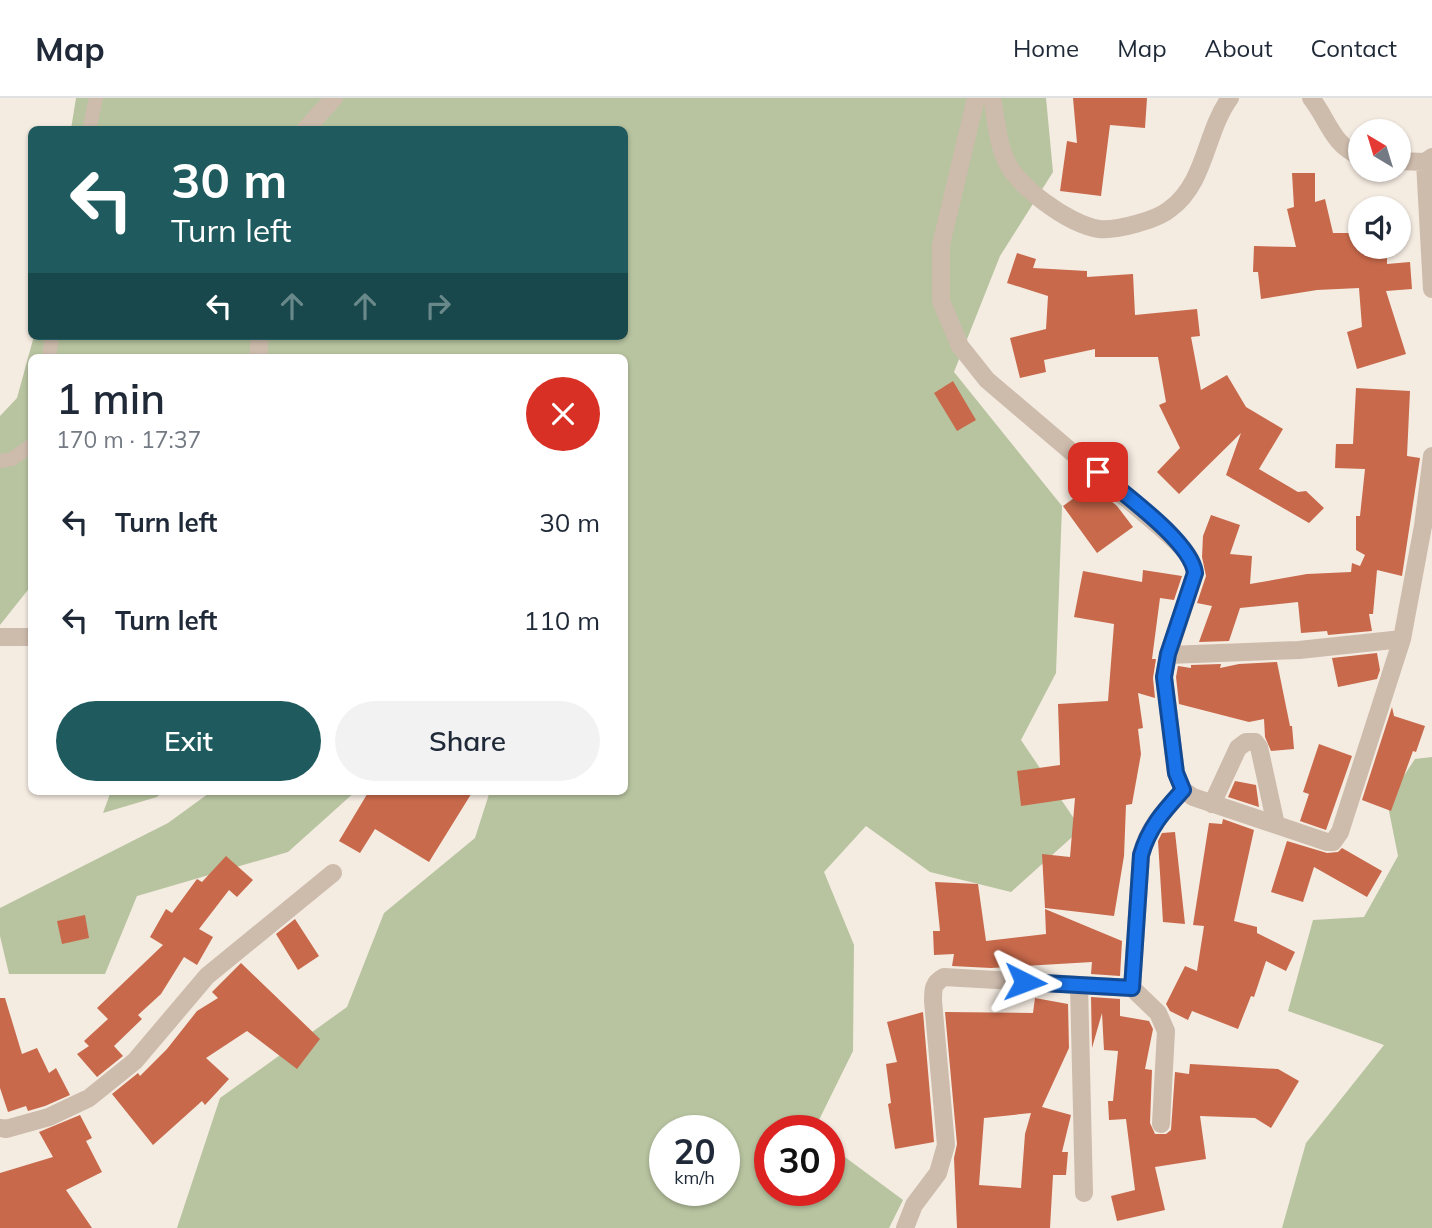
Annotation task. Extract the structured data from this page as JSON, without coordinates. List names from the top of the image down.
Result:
{
  "north": "top left",
  "page": {
    "header": "Map",
    "nav": [
      "Home",
      "Map",
      "About",
      "Contact"
    ],
    "turn": ["30 m", "Turn left"],
    "heading": ["1 min", "170 m · 17:37"],
    "list": [
      {
        "name": "Turn left",
        "value": "30 m"
      },
      {
        "name": "Turn left",
        "value": "110 m"
      }
    ],
    "buttons": ["Exit", "Share"],
    "speed": "20 km/h",
    "limit": "30"
  }
}
